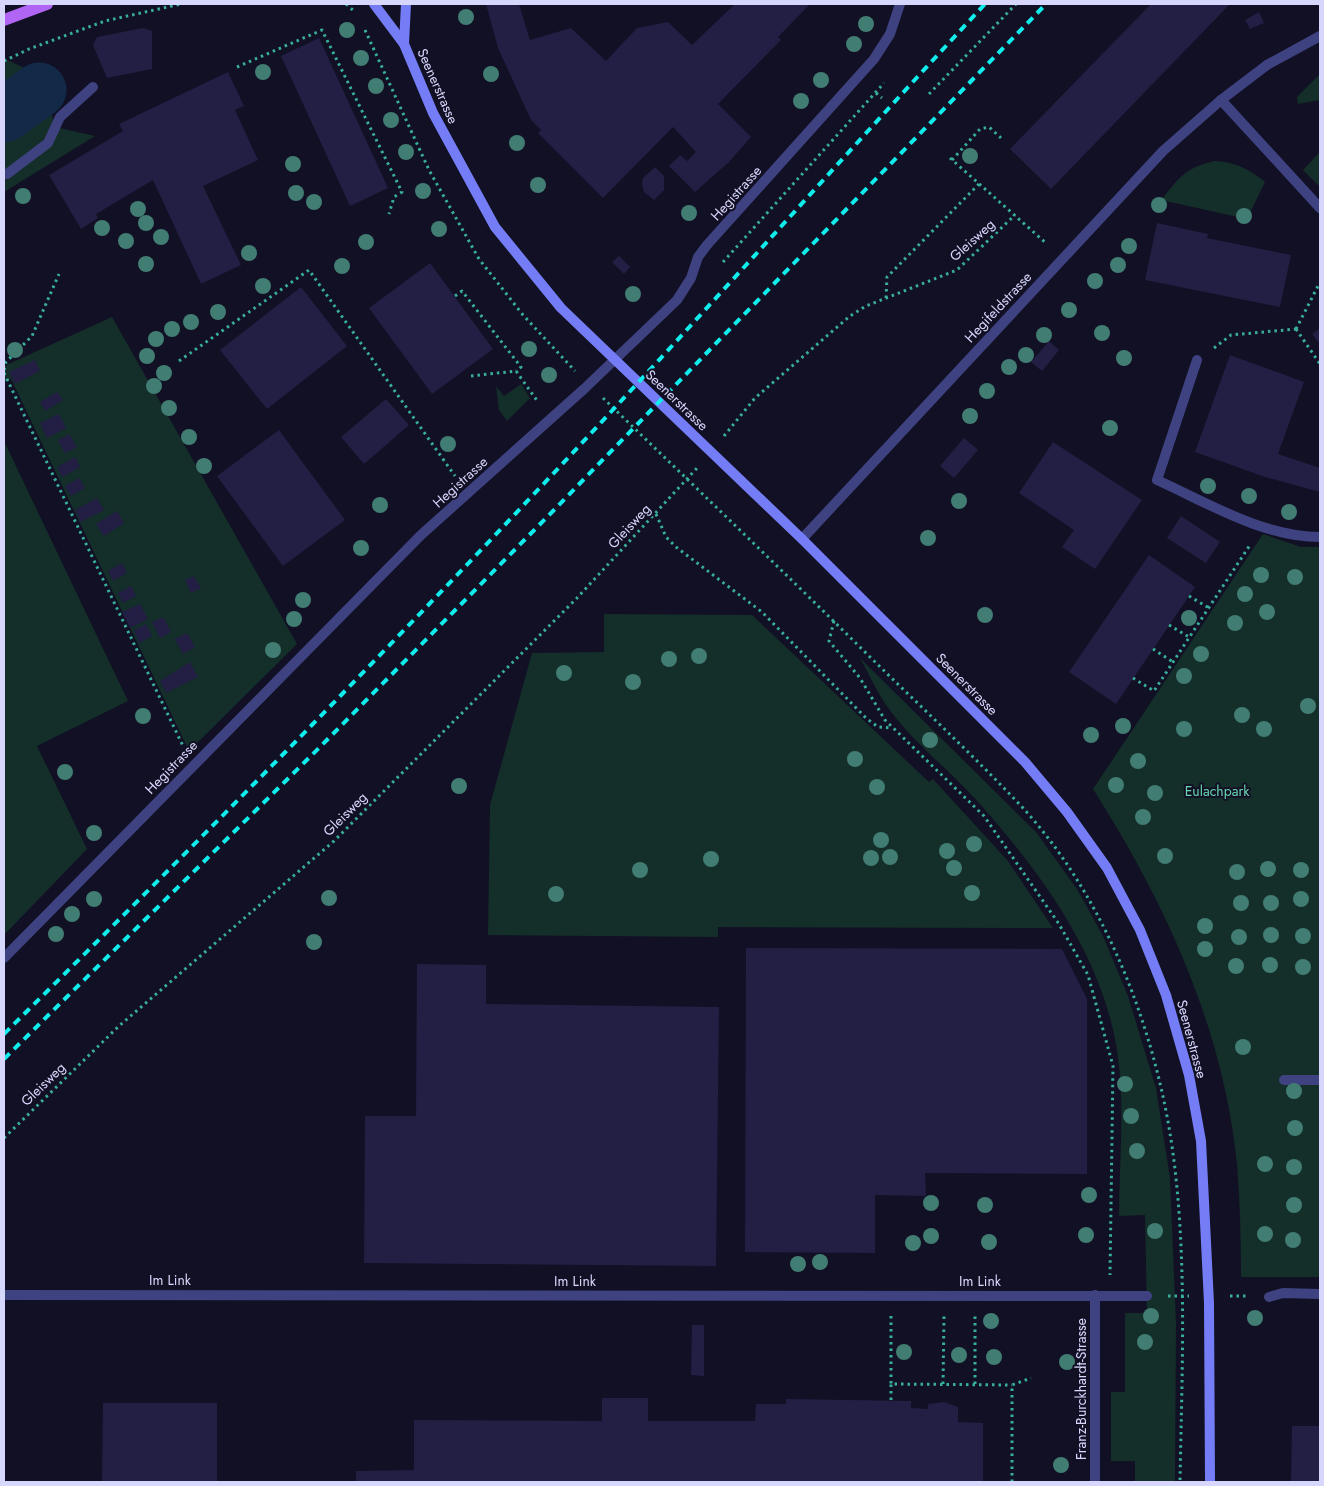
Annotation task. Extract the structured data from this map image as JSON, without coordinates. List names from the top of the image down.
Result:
{
  "streets": {
    "main road": ["Seenerstrasse"],
    "street": [
      "Hegistrasse",
      "Hegifeldstrasse",
      "Im Link",
      "Franz-Burckhardt-Strasse"
    ],
    "path": ["Gleisweg"]
  },
  "crossings": [
    ["Seenerstrasse", "Hegifeldstrasse"],
    ["Im Link", "Franz-Burckhardt-Strasse"]
  ],
  "parks": ["Eulachpark"]
}
